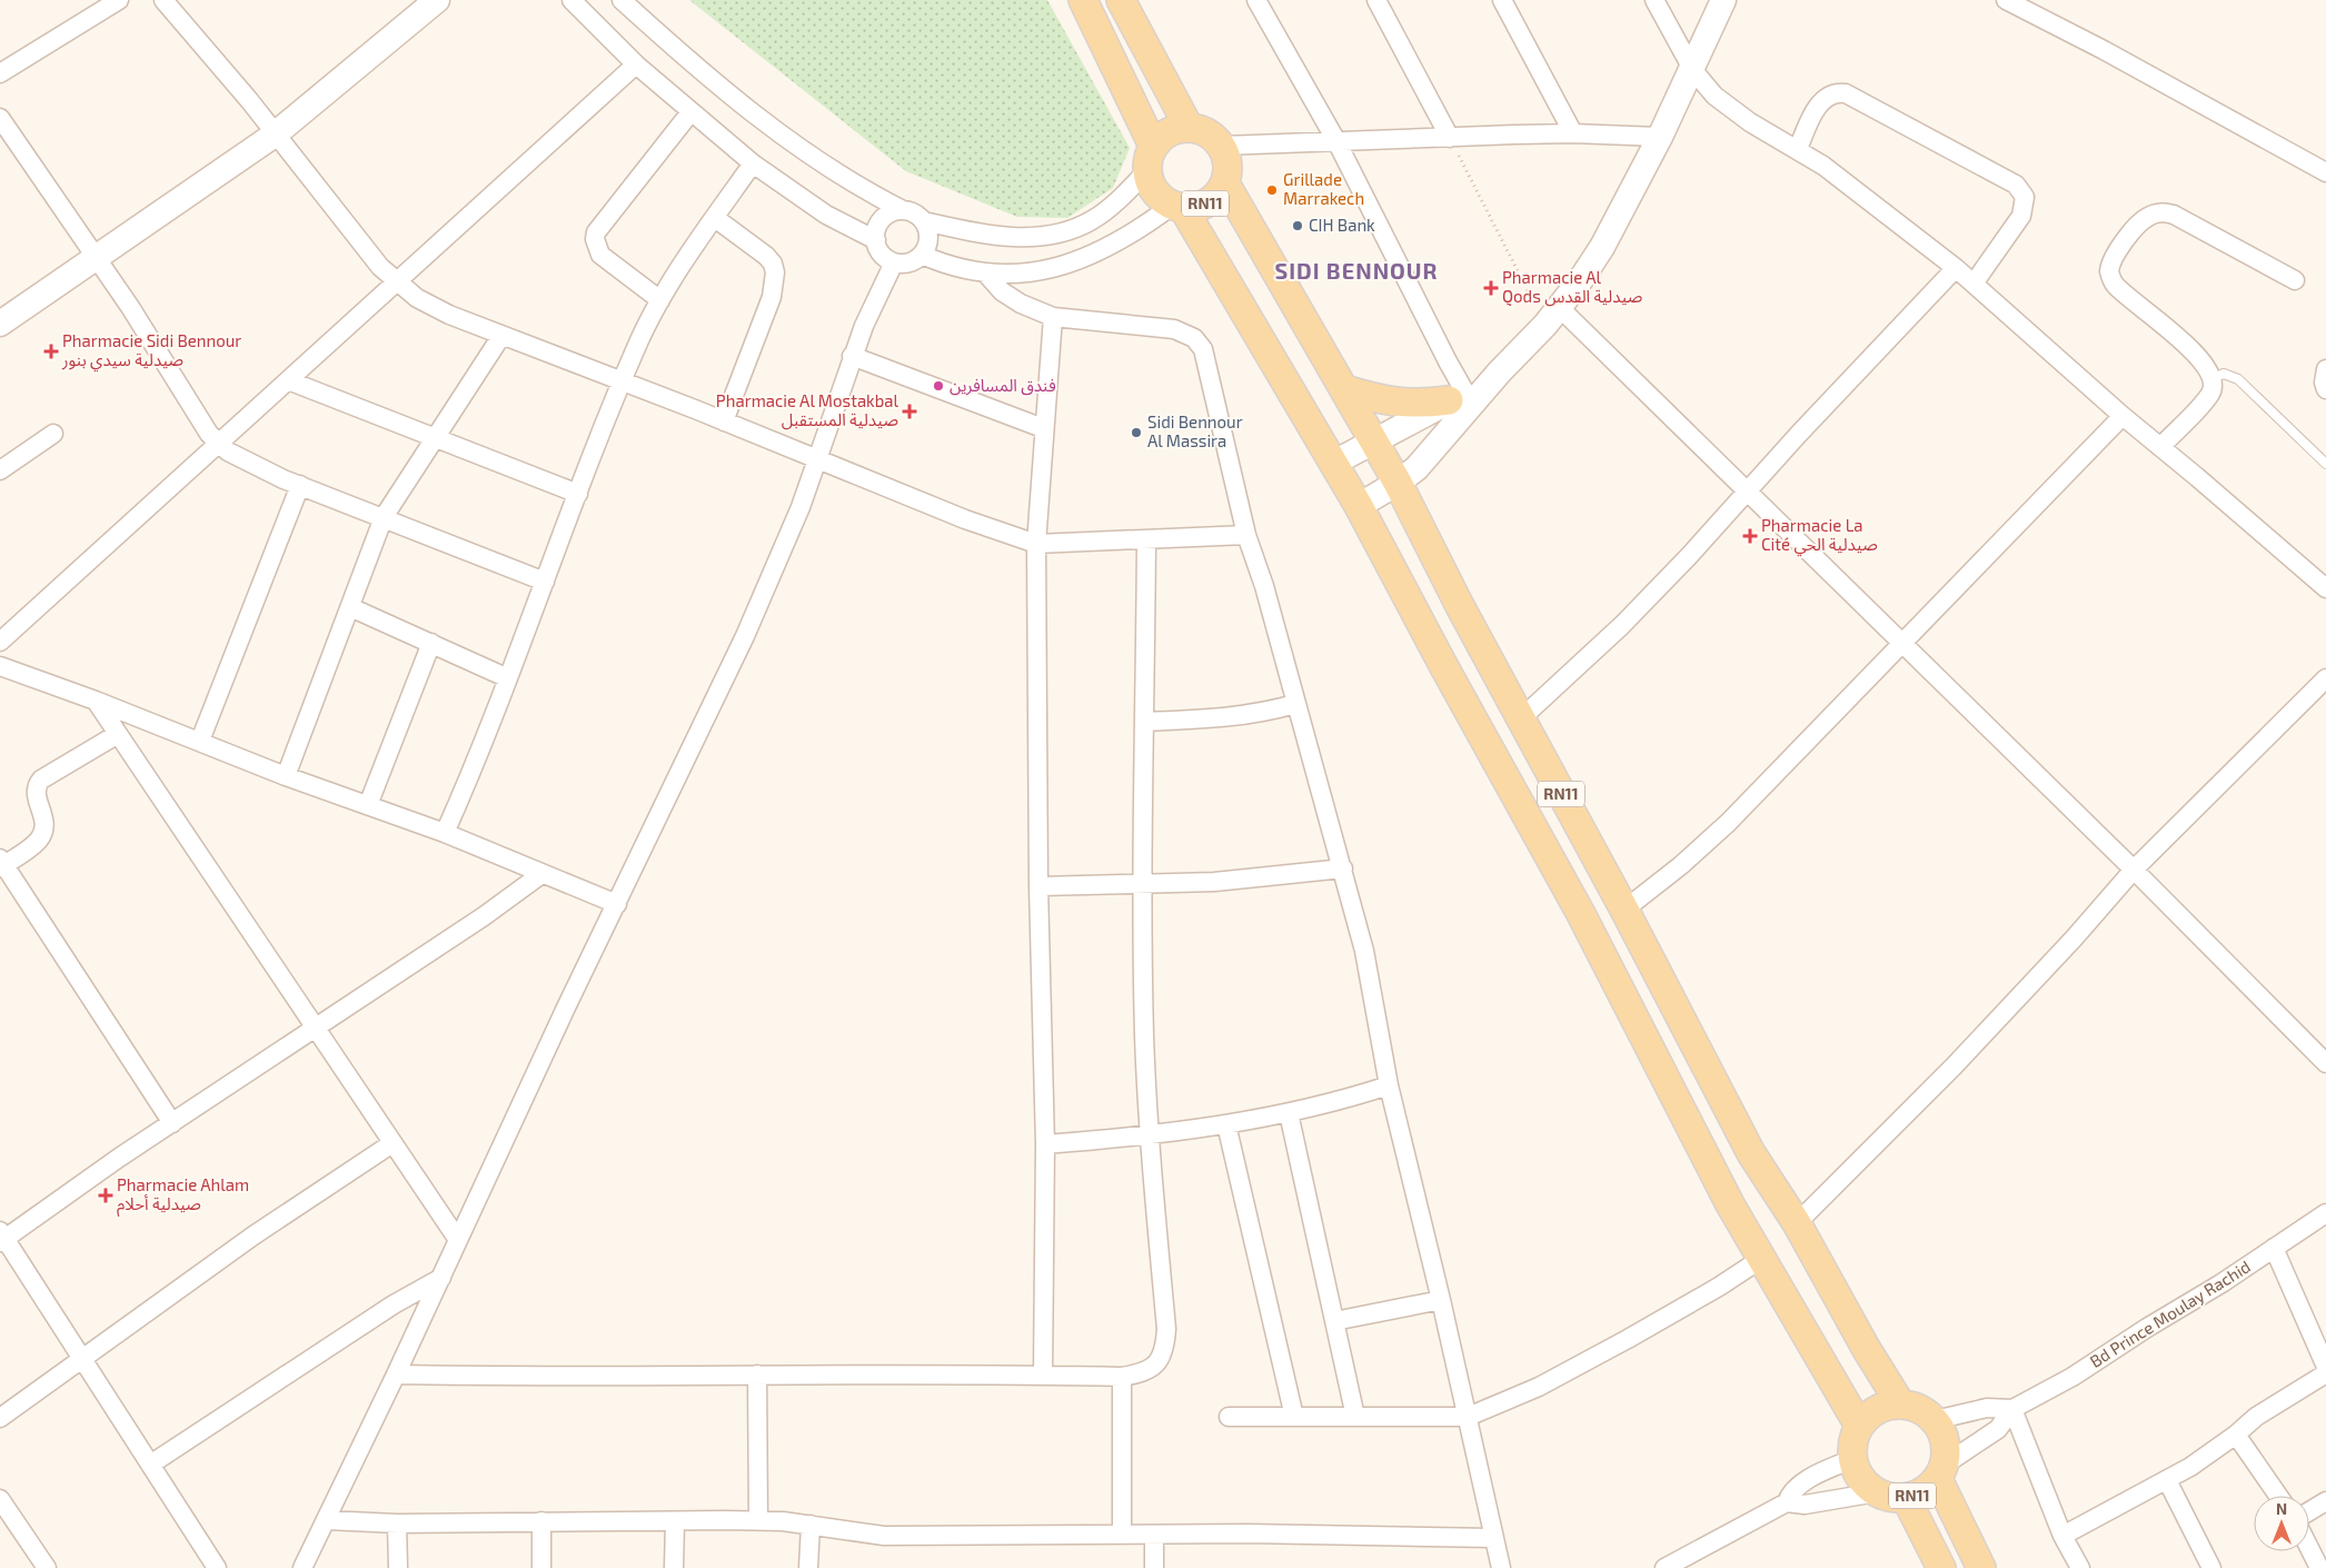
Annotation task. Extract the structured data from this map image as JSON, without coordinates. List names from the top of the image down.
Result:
{
  "streets": {
    "main road": ["RN11"],
    "street": ["Bd Prince Moulay Rachid"]
  },
  "crossings": [
    ["RN11", "Bd Prince Moulay Rachid"]
  ],
  "districts": ["SIDI BENNOUR"],
  "places": {
    "other": [
      "Grillade Marrakech",
      "CIH Bank",
      "فندق المسافرين",
      "Sidi Bennour Al Massira"
    ],
    "health": [
      "Pharmacie Al Qods صيدلية القدس",
      "Pharmacie Sidi Bennour صيدلية سيدي بنور",
      "Pharmacie Al Mostakbal صيدلية المستقبل",
      "Pharmacie La Cité صيدلية الحي",
      "Pharmacie Ahlam صيدلية أحلام"
    ]
  },
  "north": "top"
}
